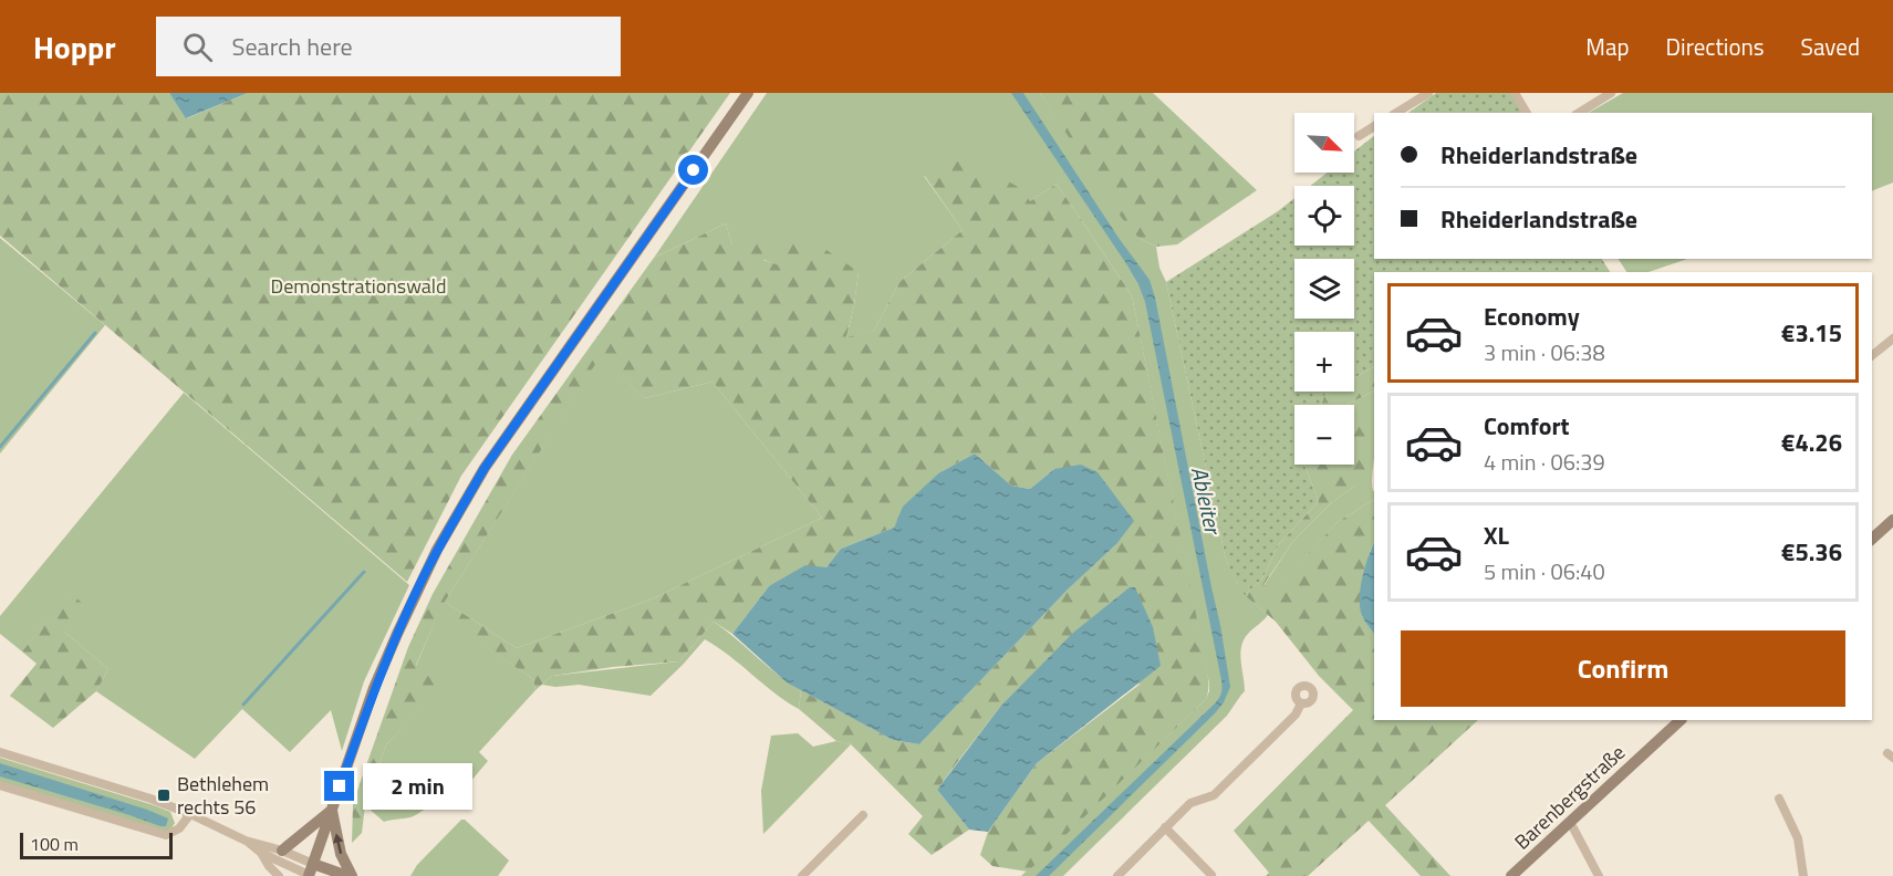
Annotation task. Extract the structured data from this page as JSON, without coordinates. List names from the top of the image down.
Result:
{
  "streets": {
    "main road": ["Barenbergstraße"]
  },
  "water": ["Ableiter"],
  "parks": ["Demonstrationswald"],
  "places": {
    "transit": ["Bethlehem rechts 56"]
  },
  "scale_bar": "100 m",
  "north": "bottom right",
  "page": {
    "header": "Hoppr",
    "search": "Search here",
    "nav": ["Map", "Directions", "Saved"],
    "map_buttons": ["+", "−"],
    "banner": ["Rheiderlandstraße", "Rheiderlandstraße"],
    "list": [
      {
        "name": "Economy",
        "note": "3 min · 06:38",
        "value": "€3.15"
      },
      {
        "name": "Comfort",
        "note": "4 min · 06:39",
        "value": "€4.26"
      },
      {
        "name": "XL",
        "note": "5 min · 06:40",
        "value": "€5.36"
      }
    ],
    "buttons": "Confirm",
    "bubble": "2 min",
    "scale": "100 m"
  }
}
